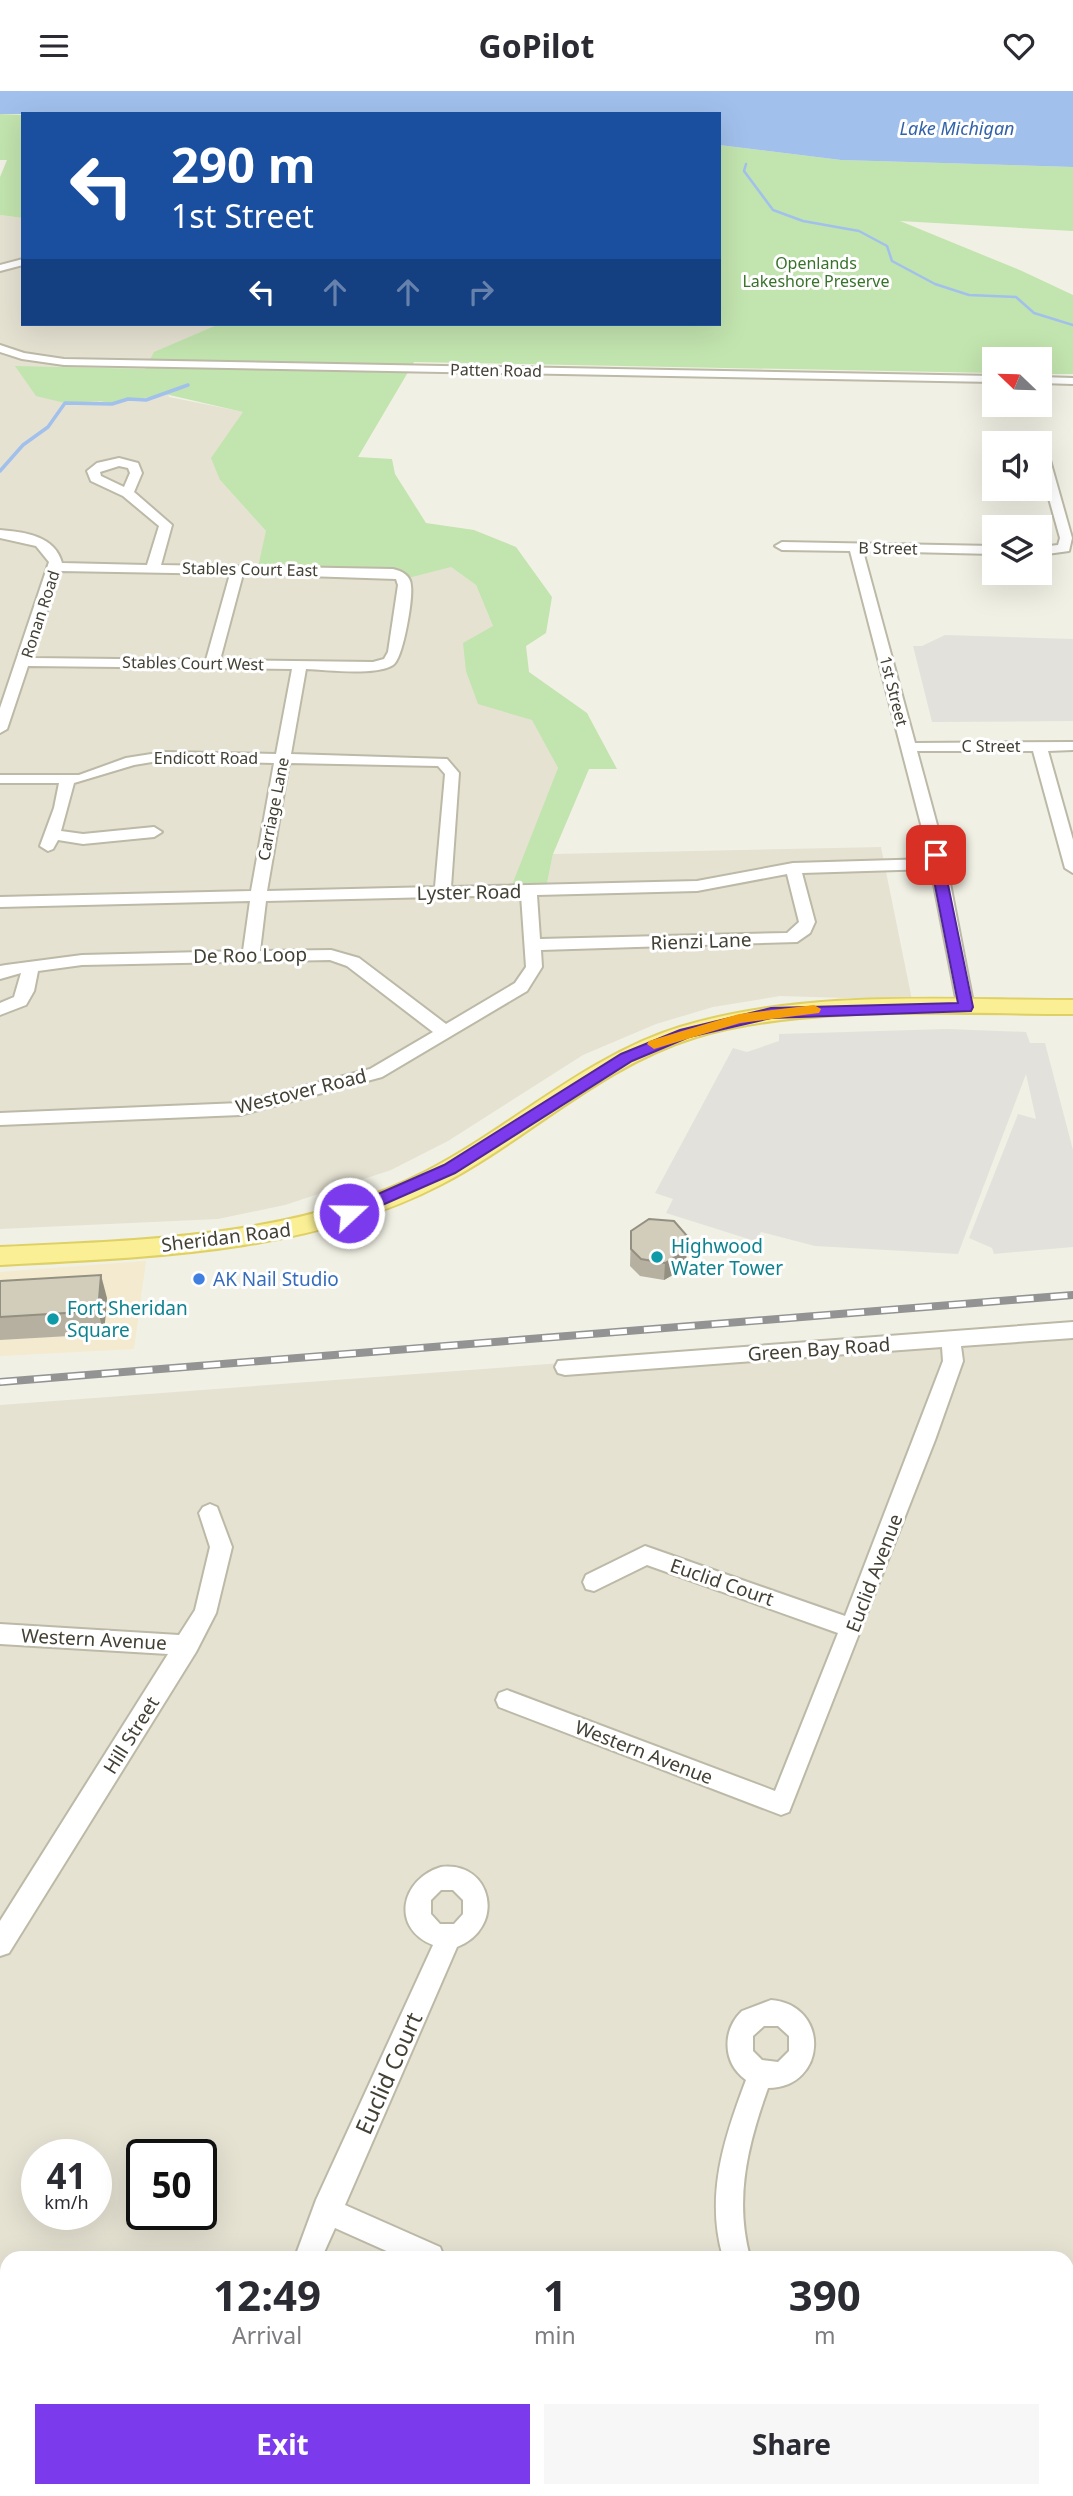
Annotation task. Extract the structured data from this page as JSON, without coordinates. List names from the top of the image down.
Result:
{
  "streets": {
    "main road": ["Sheridan Road"],
    "street": [
      "Patten Road",
      "B Street",
      "Stables Court East",
      "Ronan Road",
      "Stables Court West",
      "1st Street",
      "C Street",
      "Endicott Road",
      "Carriage Lane",
      "Lyster Road",
      "Rienzi Lane",
      "De Roo Loop",
      "Westover Road",
      "Green Bay Road",
      "Euclid Avenue",
      "Euclid Court",
      "Western Avenue",
      "Hill Street"
    ]
  },
  "crossings": [
    ["B Street", "1st Street"],
    ["Stables Court East", "Ronan Road"],
    ["Stables Court East", "Stables Court West"],
    ["Ronan Road", "Stables Court West"],
    ["Stables Court West", "Carriage Lane"],
    ["1st Street", "C Street"],
    ["1st Street", "Lyster Road"],
    ["1st Street", "Sheridan Road"],
    ["Endicott Road", "Carriage Lane"],
    ["Endicott Road", "Lyster Road"],
    ["Carriage Lane", "Lyster Road"],
    ["Carriage Lane", "De Roo Loop"],
    ["Lyster Road", "Rienzi Lane"],
    ["Lyster Road", "Westover Road"],
    ["Rienzi Lane", "Westover Road"],
    ["De Roo Loop", "Westover Road"],
    ["Green Bay Road", "Euclid Avenue"],
    ["Euclid Avenue", "Euclid Court"],
    ["Euclid Avenue", "Western Avenue"],
    ["Western Avenue", "Hill Street"]
  ],
  "water": ["Lake Michigan"],
  "parks": ["Openlands Lakeshore Preserve"],
  "places": ["Highwood Water Tower", "AK Nail Studio", "Fort Sheridan Square"],
  "north": "top left",
  "page": {
    "header": "GoPilot",
    "turn": ["290 m", "1st Street"],
    "speed": "41 km/h",
    "limit": "50",
    "eta": [
      "12:49",
      "Arrival",
      "1",
      "min",
      "390",
      "m"
    ],
    "buttons": ["Exit", "Share"]
  }
}
